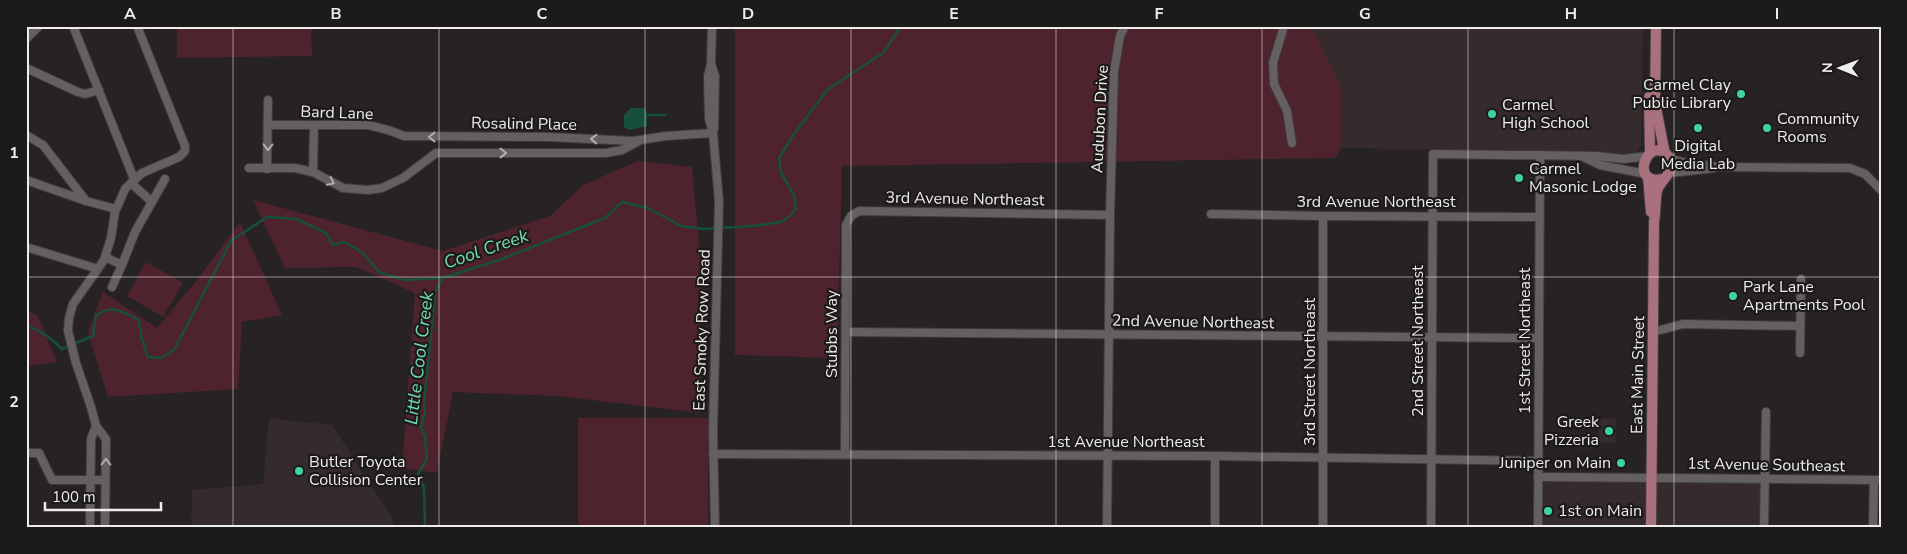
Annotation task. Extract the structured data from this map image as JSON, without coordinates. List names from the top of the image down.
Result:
{
  "streets": {
    "main road": ["East Main Street"],
    "street": [
      "Bard Lane",
      "Audubon Drive",
      "Rosalind Place",
      "3rd Avenue Northeast",
      "2nd Avenue Northeast",
      "East Smoky Row Road",
      "Stubbs Way",
      "2nd Street Northeast",
      "1st Street Northeast",
      "3rd Street Northeast",
      "1st Avenue Northeast",
      "1st Avenue Southeast"
    ]
  },
  "crossings": [
    ["Bard Lane", "Rosalind Place"],
    ["Audubon Drive", "3rd Avenue Northeast"],
    ["Audubon Drive", "2nd Avenue Northeast"],
    ["Audubon Drive", "1st Avenue Northeast"],
    ["Rosalind Place", "East Smoky Row Road"],
    ["3rd Avenue Northeast", "Stubbs Way"],
    ["3rd Avenue Northeast", "2nd Street Northeast"],
    ["3rd Avenue Northeast", "1st Street Northeast"],
    ["3rd Avenue Northeast", "3rd Street Northeast"],
    ["2nd Avenue Northeast", "Stubbs Way"],
    ["2nd Avenue Northeast", "2nd Street Northeast"],
    ["2nd Avenue Northeast", "1st Street Northeast"],
    ["2nd Avenue Northeast", "3rd Street Northeast"],
    ["East Smoky Row Road", "1st Avenue Northeast"],
    ["Stubbs Way", "1st Avenue Northeast"],
    ["2nd Street Northeast", "1st Street Northeast"],
    ["2nd Street Northeast", "1st Avenue Northeast"],
    ["1st Street Northeast", "1st Avenue Northeast"],
    ["3rd Street Northeast", "1st Avenue Northeast"],
    ["East Main Street", "1st Avenue Southeast"]
  ],
  "water": ["Cool Creek", "Little Cool Creek"],
  "places": [
    "Carmel Clay Public Library",
    "Carmel High School",
    "Digital Media Lab",
    "Community Rooms",
    "Carmel Masonic Lodge",
    "Park Lane Apartments Pool",
    "Greek Pizzeria",
    "Juniper on Main",
    "Butler Toyota Collision Center",
    "1st on Main"
  ],
  "scale_bar": "100 m",
  "north": "left",
  "grid": {
    "columns": [
      "A",
      "B",
      "C",
      "D",
      "E",
      "F",
      "G",
      "H",
      "I"
    ],
    "rows": ["1", "2"]
  }
}
